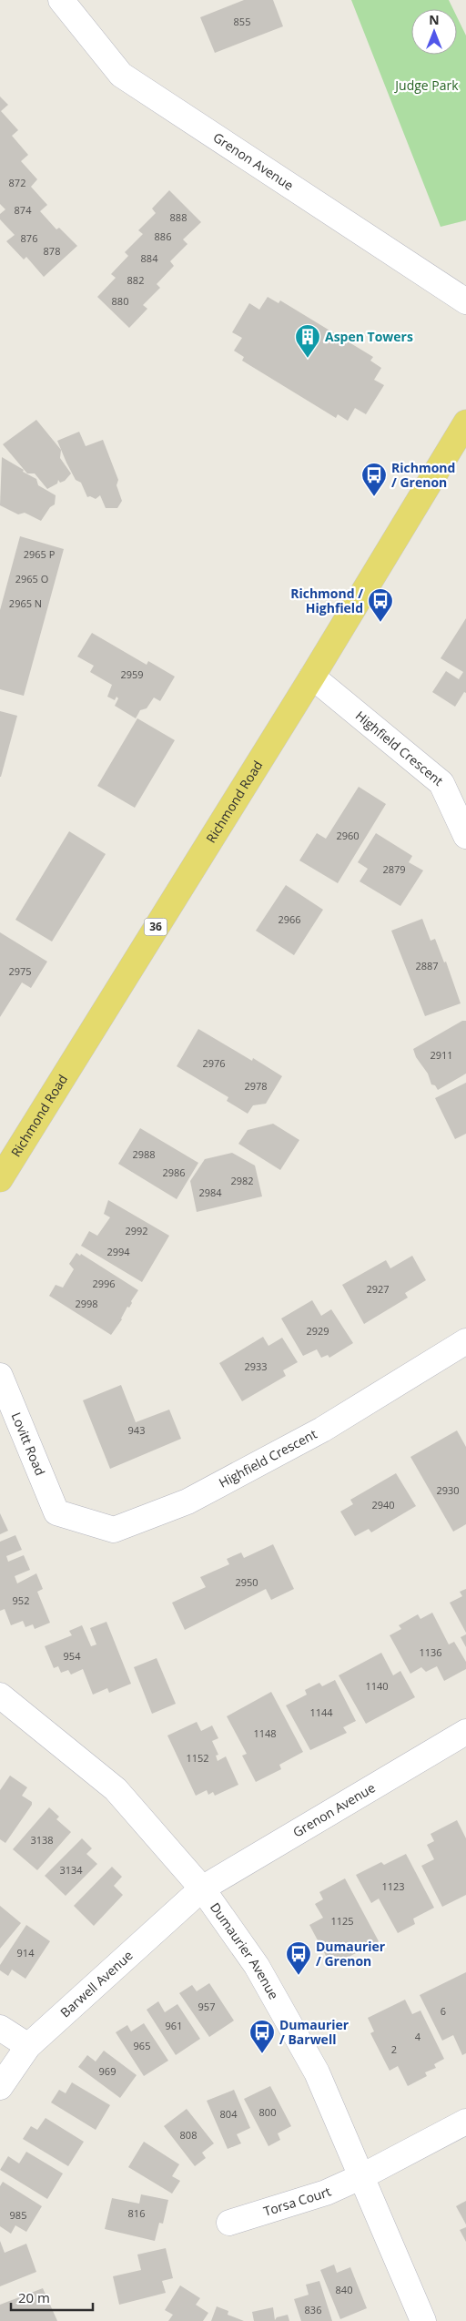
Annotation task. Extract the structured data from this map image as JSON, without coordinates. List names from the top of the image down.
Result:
{
  "streets": {
    "main road": ["Richmond Road", "36"],
    "street": [
      "Grenon Avenue",
      "Highfield Crescent",
      "Lovitt Road",
      "Dumaurier Avenue",
      "Barwell Avenue",
      "Torsa Court"
    ]
  },
  "crossings": [
    ["Grenon Avenue", "Dumaurier Avenue"],
    ["Grenon Avenue", "Barwell Avenue"],
    ["Highfield Crescent", "Richmond Road"],
    ["Highfield Crescent", "Lovitt Road"],
    ["Dumaurier Avenue", "Barwell Avenue"],
    ["Dumaurier Avenue", "Torsa Court"]
  ],
  "parks": ["Judge Park"],
  "places": {
    "building": ["Aspen Towers"],
    "bus stop": [
      "Richmond / Grenon",
      "Richmond / Highfield",
      "Dumaurier / Grenon",
      "Dumaurier / Barwell"
    ]
  },
  "house_numbers": [
    "855",
    "872",
    "874",
    "888",
    "886",
    "876",
    "878",
    "884",
    "882",
    "880",
    "2965 P",
    "2965 O",
    "2965 N",
    "2959",
    "2960",
    "2879",
    "2966",
    "2887",
    "2975",
    "2911",
    "2976",
    "2978",
    "2988",
    "2986",
    "2982",
    "2984",
    "2992",
    "2994",
    "2996",
    "2927",
    "2998",
    "2929",
    "2933",
    "943",
    "2930",
    "2940",
    "2950",
    "952",
    "1136",
    "954",
    "1140",
    "1144",
    "1148",
    "1152",
    "3138",
    "3134",
    "1123",
    "1125",
    "914",
    "957",
    "6",
    "961",
    "4",
    "965",
    "2",
    "969",
    "800",
    "804",
    "808",
    "816",
    "985",
    "840",
    "836"
  ],
  "scale_bar": "20 m",
  "north": "top"
}
